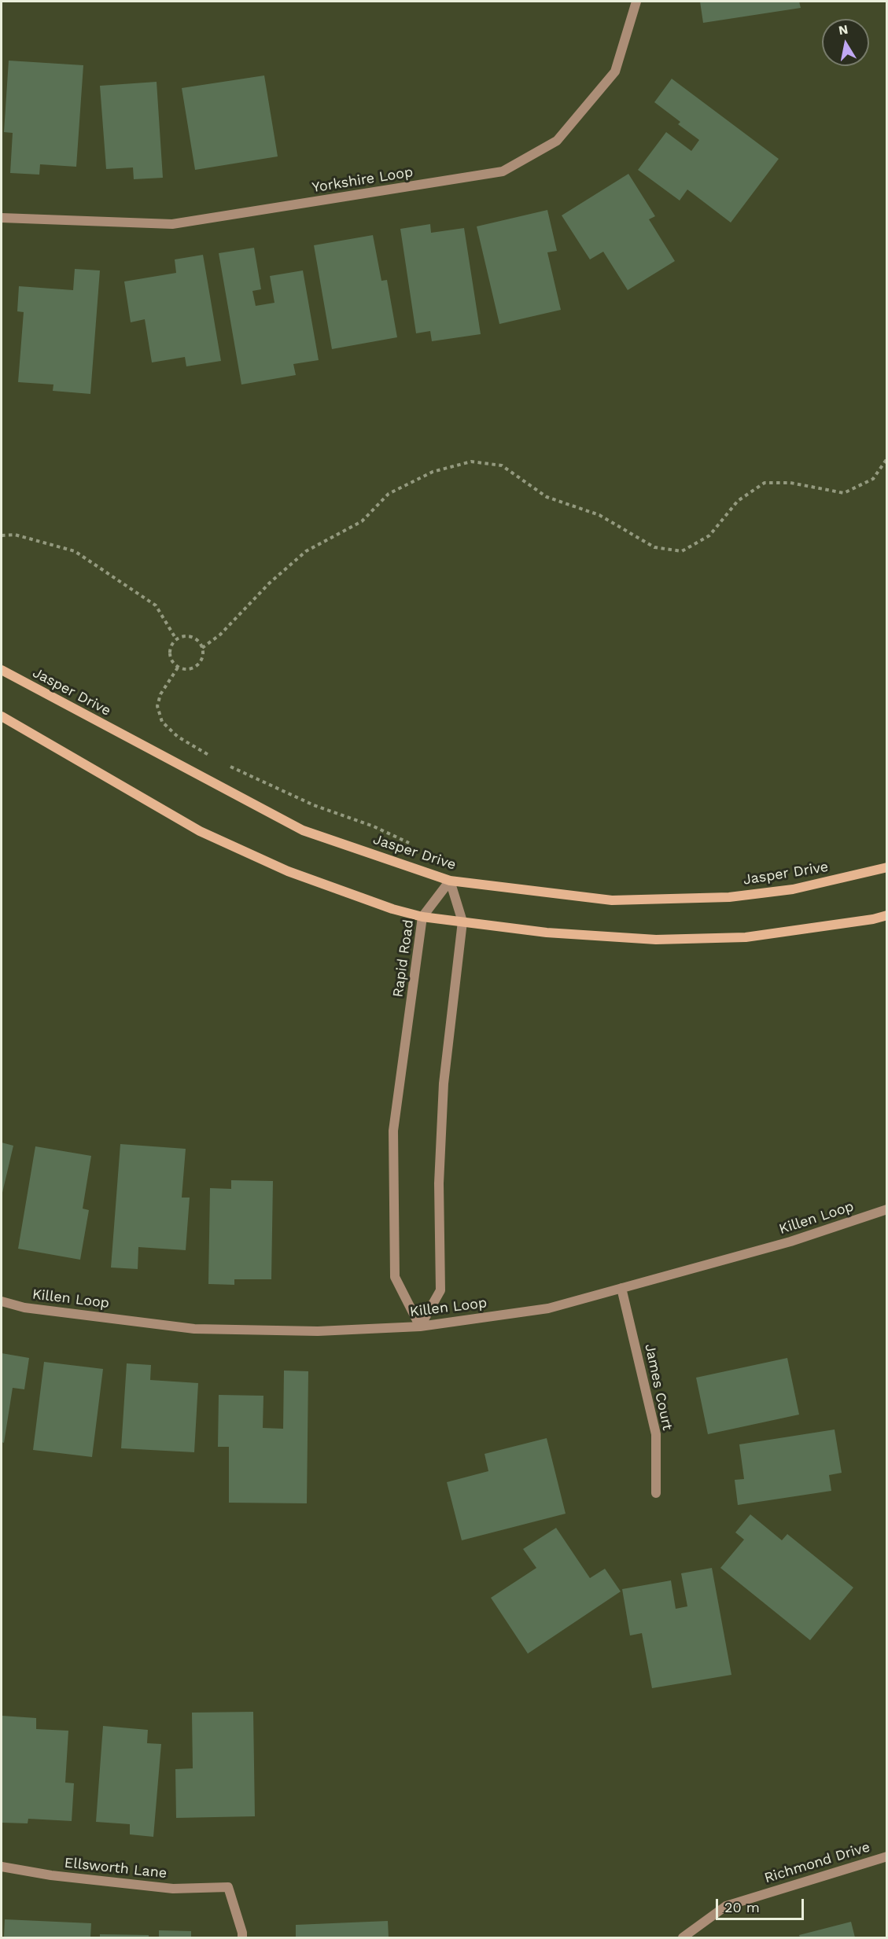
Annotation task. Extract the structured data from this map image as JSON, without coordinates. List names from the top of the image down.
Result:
{
  "streets": {
    "street": [
      "Yorkshire Loop",
      "Jasper Drive",
      "Rapid Road",
      "Killen Loop",
      "James Court",
      "Richmond Drive",
      "Ellsworth Lane"
    ]
  },
  "crossings": [
    ["Jasper Drive", "Rapid Road"],
    ["Rapid Road", "Killen Loop"],
    ["Killen Loop", "James Court"]
  ],
  "scale_bar": "20 m",
  "north": "top"
}
